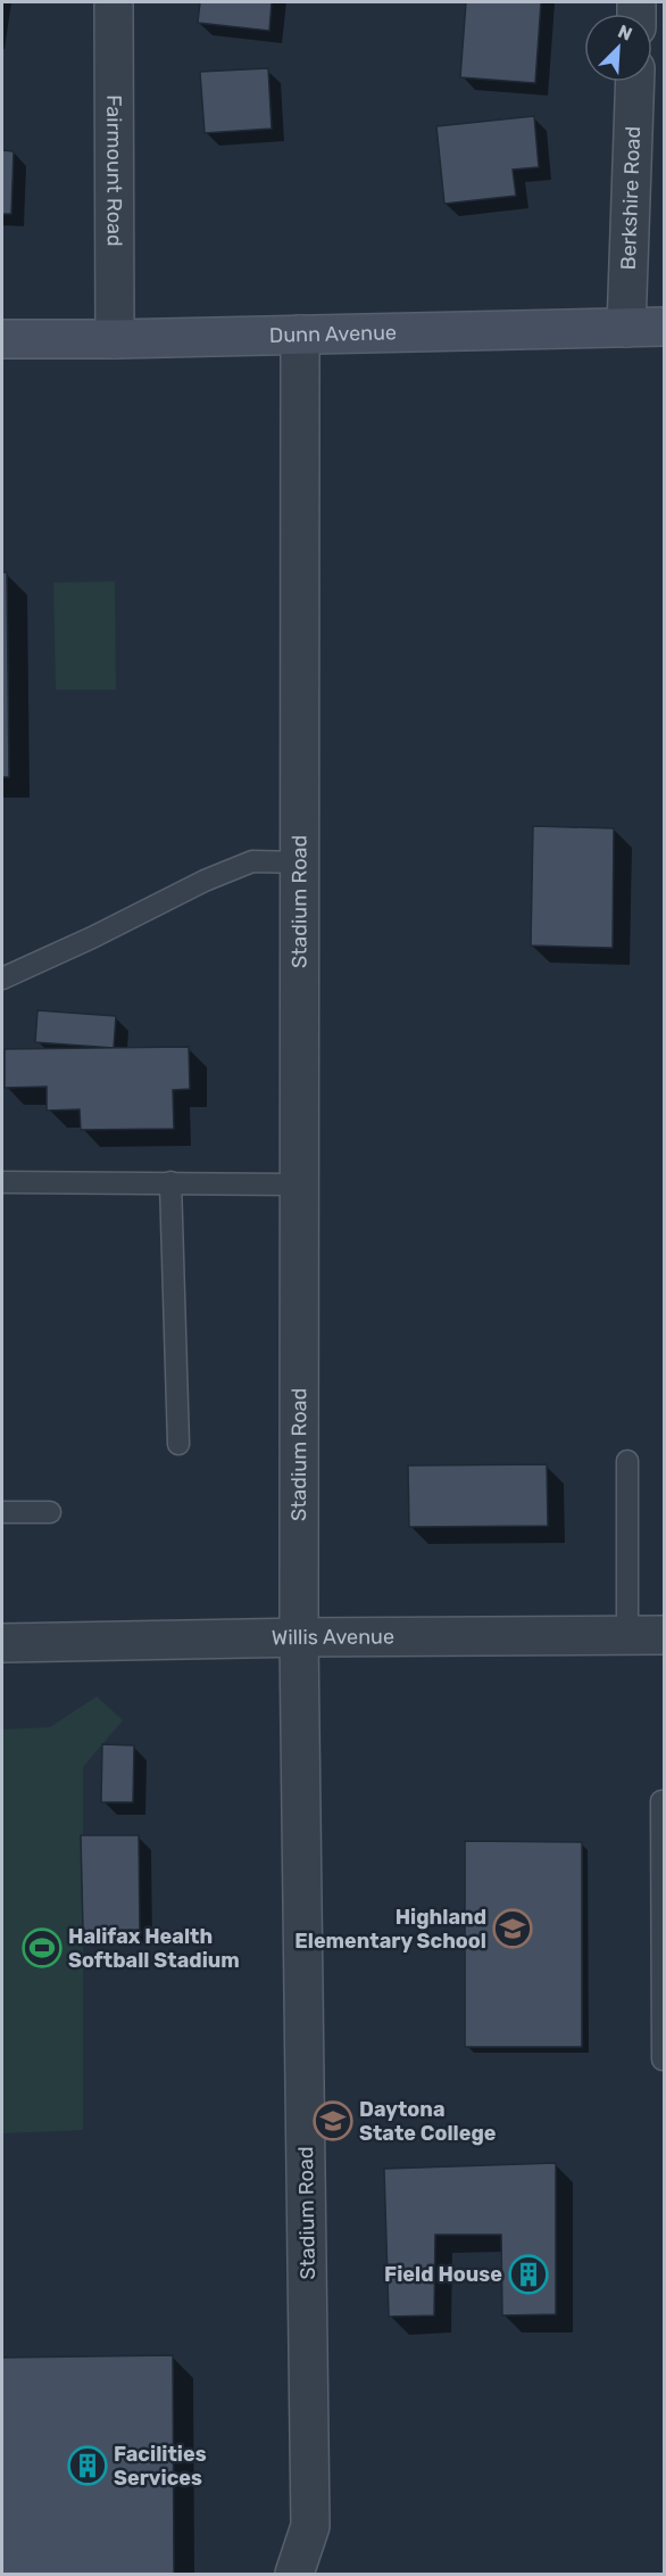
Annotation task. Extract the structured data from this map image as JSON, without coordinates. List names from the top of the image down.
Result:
{
  "streets": {
    "main road": ["Dunn Avenue"],
    "street": [
      "Fairmount Road",
      "Berkshire Road",
      "Stadium Road",
      "Willis Avenue"
    ]
  },
  "crossings": [
    ["Fairmount Road", "Dunn Avenue"],
    ["Berkshire Road", "Dunn Avenue"],
    ["Dunn Avenue", "Stadium Road"],
    ["Stadium Road", "Willis Avenue"]
  ],
  "places": {
    "school or university": ["Highland Elementary School", "Daytona State College"],
    "sports": ["Halifax Health Softball Stadium"],
    "building": ["Field House", "Facilities Services"]
  },
  "north": "top right"
}
